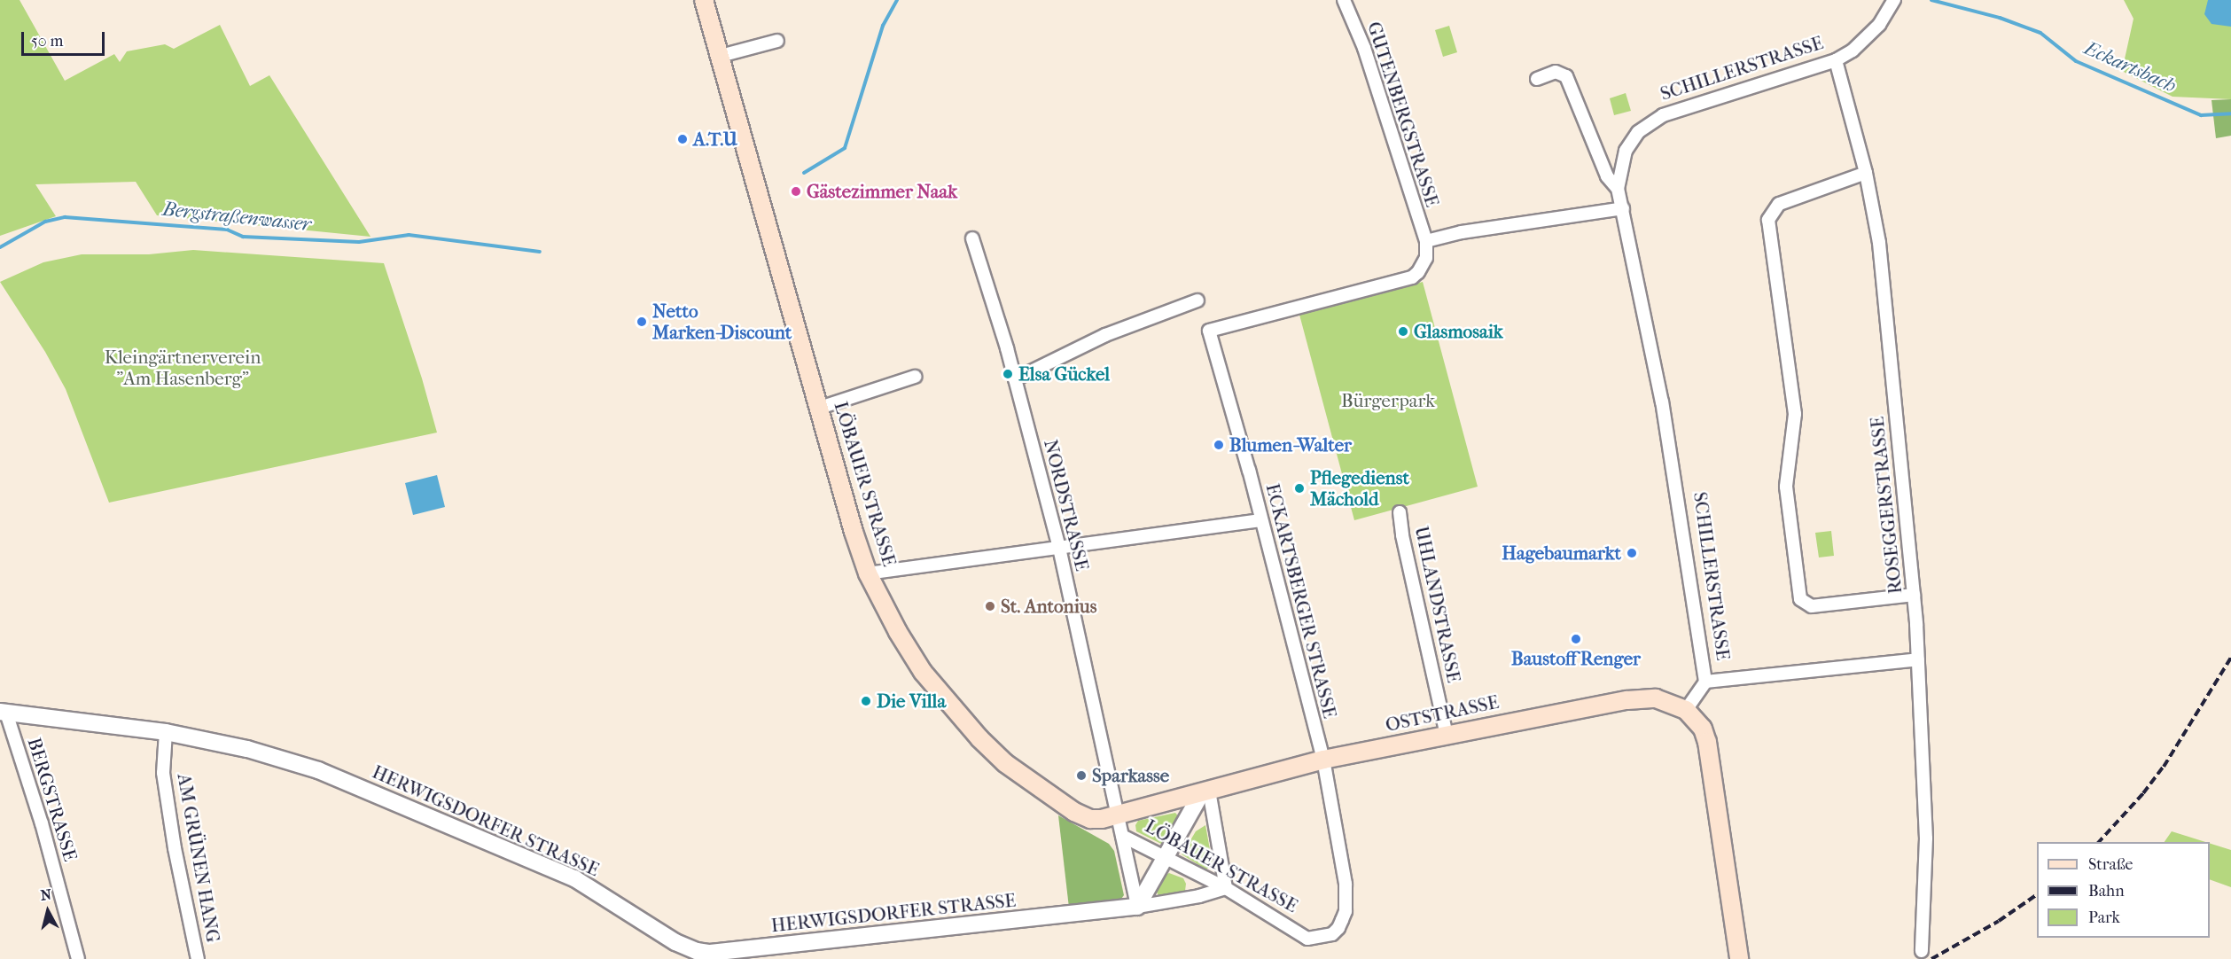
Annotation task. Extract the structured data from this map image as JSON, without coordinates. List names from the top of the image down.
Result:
{
  "streets": {
    "main road": ["LÖBAUER STRASSE", "OSTSTRASSE"],
    "street": [
      "SCHILLERSTRASSE",
      "GUTENBERGSTRASSE",
      "NORDSTRASSE",
      "ROSEGGERSTRASSE",
      "ECKARTSBERGER STRASSE",
      "UHLANDSTRASSE",
      "BERGSTRASSE",
      "HERWIGSDORFER STRASSE",
      "AM GRÜNEN HANG"
    ]
  },
  "crossings": [
    ["SCHILLERSTRASSE", "ROSEGGERSTRASSE"],
    ["SCHILLERSTRASSE", "OSTSTRASSE"],
    ["GUTENBERGSTRASSE", "ECKARTSBERGER STRASSE"],
    ["LÖBAUER STRASSE", "NORDSTRASSE"],
    ["LÖBAUER STRASSE", "ECKARTSBERGER STRASSE"],
    ["LÖBAUER STRASSE", "OSTSTRASSE"],
    ["NORDSTRASSE", "OSTSTRASSE"],
    ["ECKARTSBERGER STRASSE", "OSTSTRASSE"],
    ["UHLANDSTRASSE", "OSTSTRASSE"],
    ["BERGSTRASSE", "HERWIGSDORFER STRASSE"],
    ["HERWIGSDORFER STRASSE", "AM GRÜNEN HANG"]
  ],
  "water": ["Eckartsbach", "Bergstraßenwasser"],
  "parks": ["Kleingärtnerverein \"Am Hasenberg\"", "Bürgerpark"],
  "places": [
    "A.T.U",
    "Gästezimmer Naak",
    "Netto Marken-Discount",
    "Glasmosaik",
    "Elsa Gückel",
    "Blumen-Walter",
    "Pflegedienst Mächold",
    "Hagebaumarkt",
    "St. Antonius",
    "Baustoff Renger",
    "Die Villa",
    "Sparkasse"
  ],
  "legend": ["Straße", "Bahn", "Park"],
  "scale_bar": "50 m",
  "north": "top"
}
